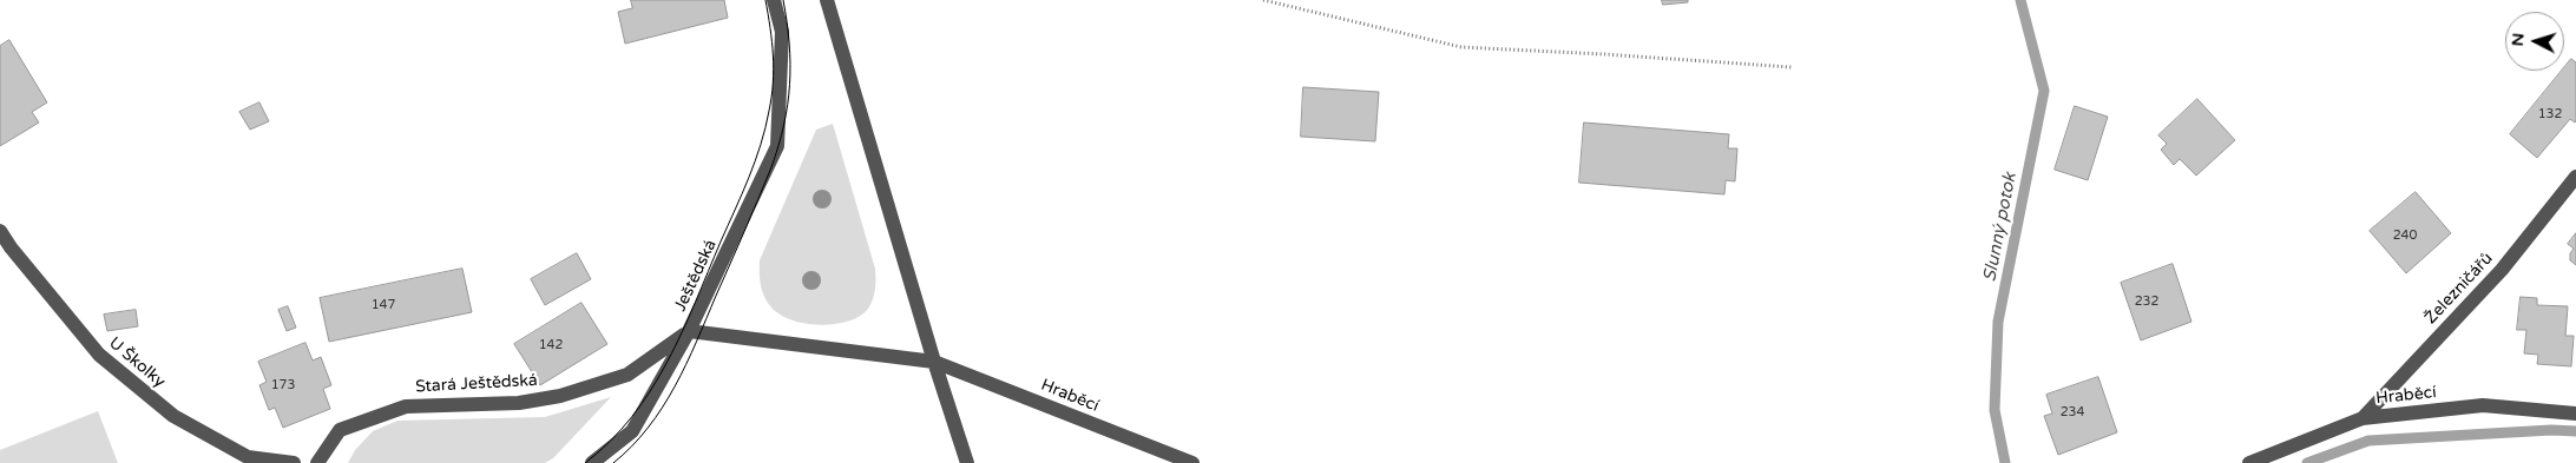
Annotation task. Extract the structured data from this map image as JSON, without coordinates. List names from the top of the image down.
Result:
{
  "streets": {
    "street": [
      "Ještědská",
      "Železničářů",
      "U Školky",
      "Stará Ještědská",
      "Hraběcí"
    ]
  },
  "crossings": [
    ["Ještědská", "Stará Ještědská"],
    ["Ještědská", "Hraběcí"],
    ["Železničářů", "Hraběcí"]
  ],
  "water": ["Slunný potok"],
  "house_numbers": [
    "132",
    "240",
    "232",
    "147",
    "142",
    "173",
    "234"
  ],
  "north": "left"
}
